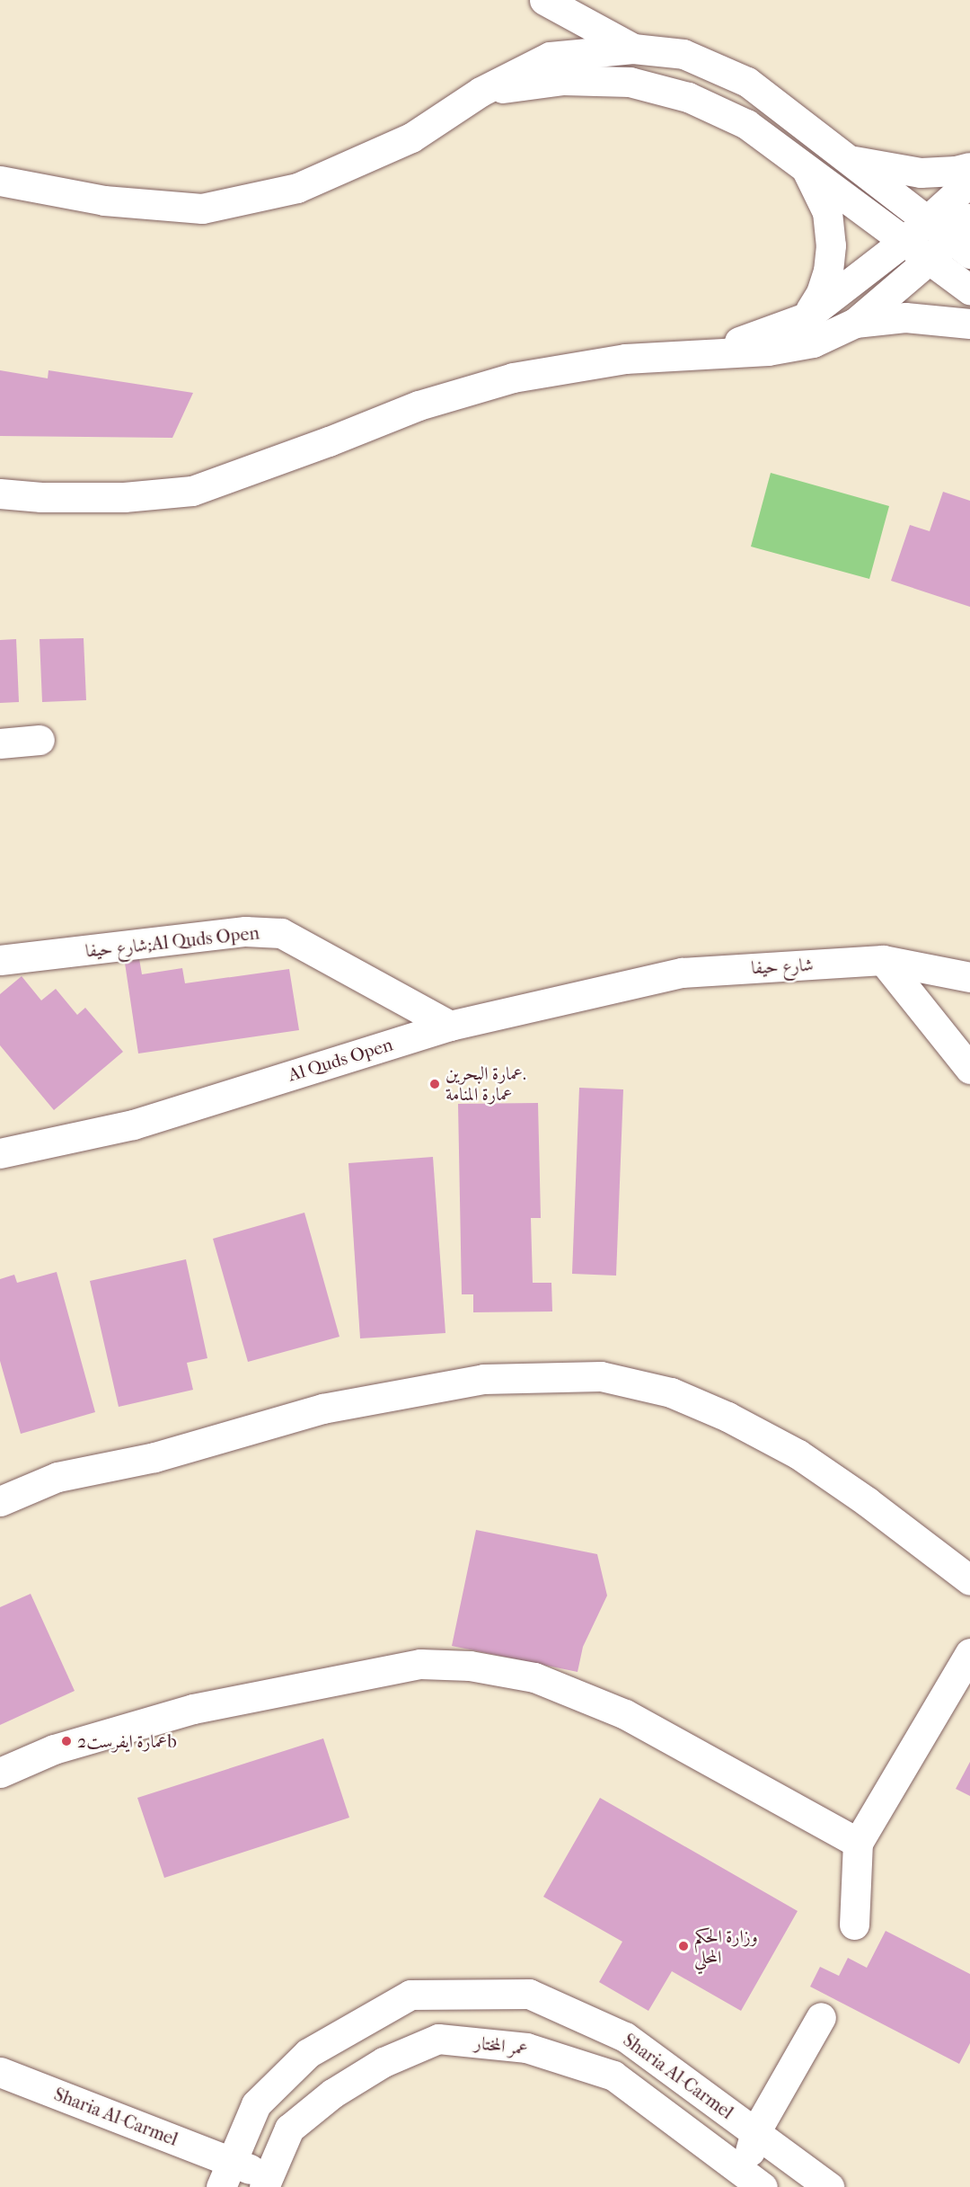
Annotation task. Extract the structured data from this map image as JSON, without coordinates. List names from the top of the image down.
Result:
{
  "streets": {
    "street": [
      "شارع حيفا;Al Quds Open",
      "شارع حيفا",
      "Al Quds Open",
      "عمر المختار",
      "Sharia Al-Carmel"
    ]
  },
  "crossings": [
    ["شارع حيفا;Al Quds Open", "Al Quds Open"],
    ["شارع حيفا", "Al Quds Open"],
    ["عمر المختار", "Sharia Al-Carmel"]
  ],
  "places": ["عمارة البحرين. عمارة المنامة", "عمارة ايفرست2b", "وزارة الحكم المحلي"]
}
